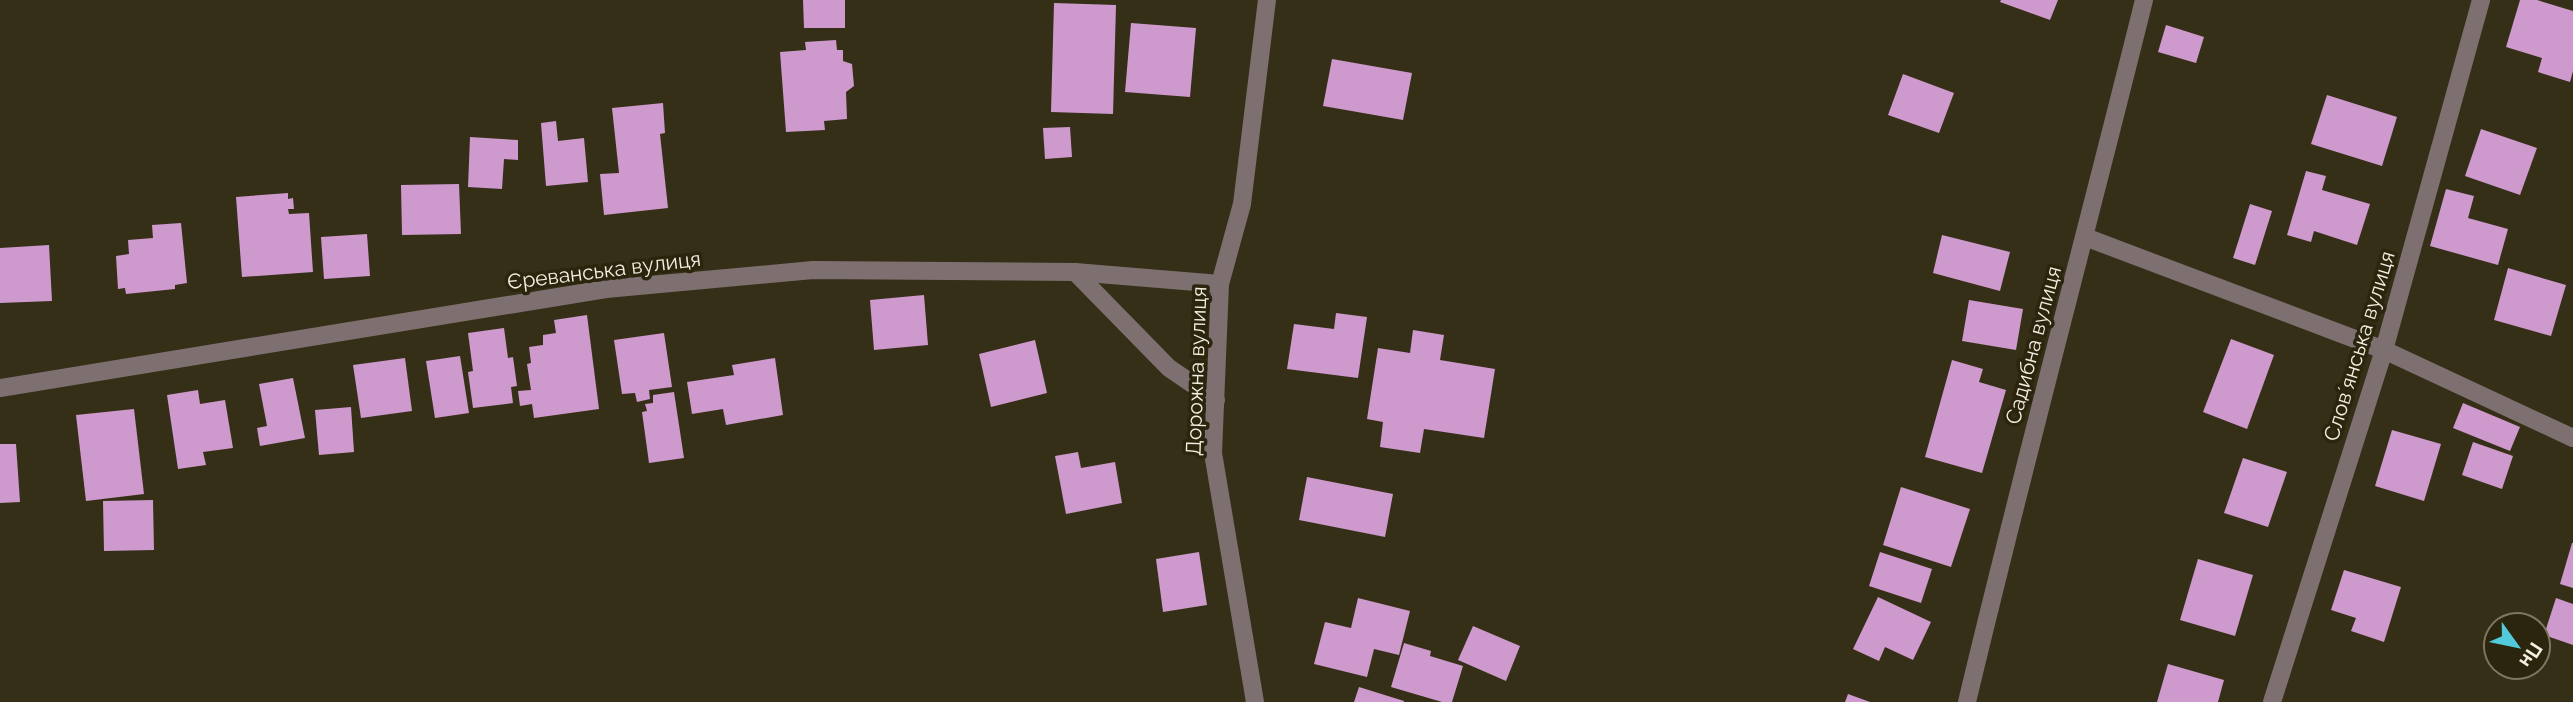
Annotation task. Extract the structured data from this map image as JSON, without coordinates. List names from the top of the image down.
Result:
{
  "streets": {
    "street": [
      "Єреванська вулиця",
      "Садибна вулиця",
      "Словʼянська вулиця",
      "Дорожна вулиця"
    ]
  },
  "crossings": [
    ["Єреванська вулиця", "Дорожна вулиця"]
  ],
  "north": "bottom right"
}
